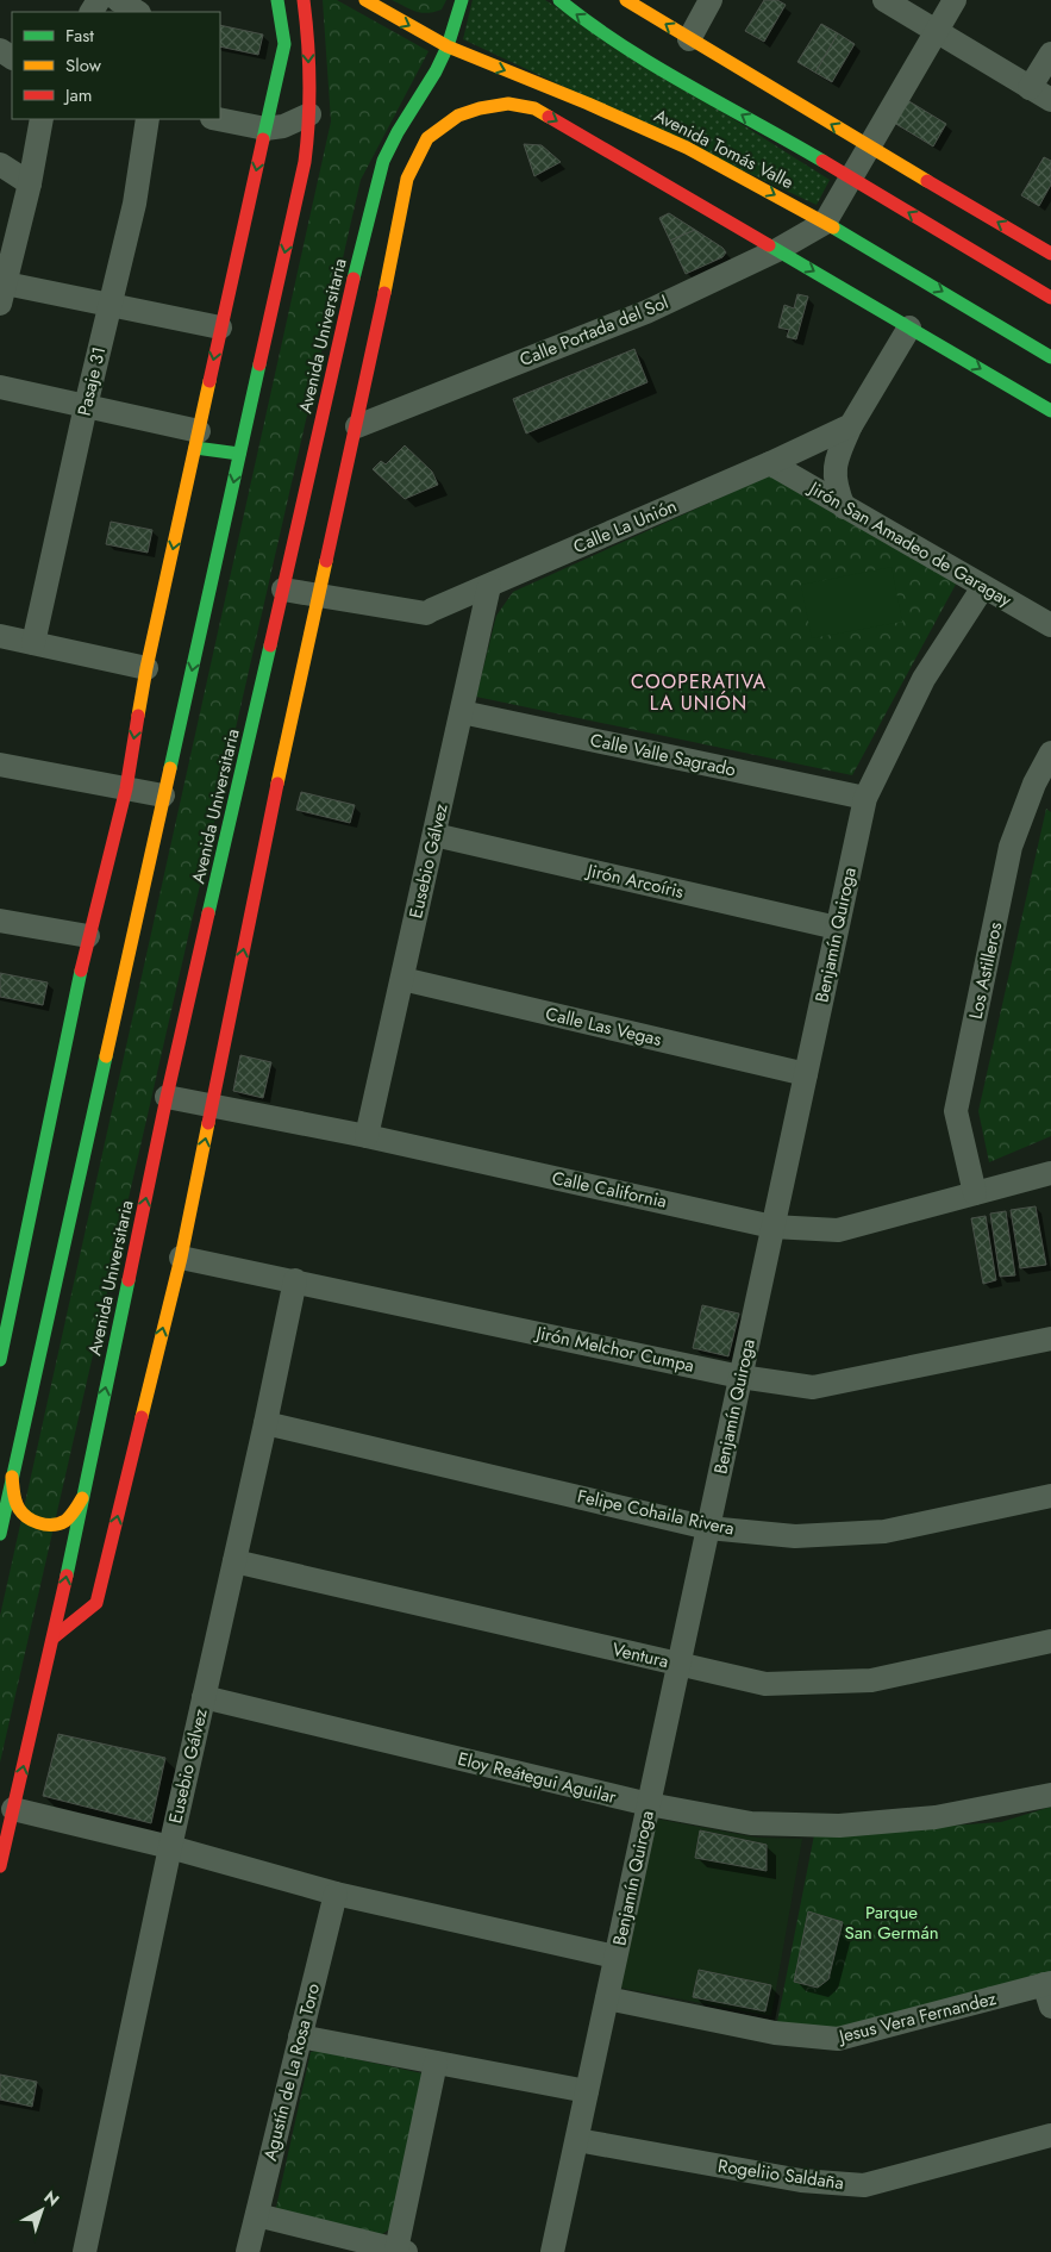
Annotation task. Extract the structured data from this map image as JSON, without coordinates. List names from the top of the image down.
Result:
{
  "streets": {
    "main road": ["Avenida Tomás Valle", "Avenida Universitaria"],
    "street": [
      "Calle Portada del Sol",
      "Pasaje 31",
      "Calle La Unión",
      "Jirón San Amadeo de Garagay",
      "Calle Valle Sagrado",
      "Eusebio Gálvez",
      "Jirón Arcoíris",
      "Benjamín Quiroga",
      "Los Astilleros",
      "Calle Las Vegas",
      "Calle California",
      "Jirón Melchor Cumpa",
      "Felipe Cohaila Rivera",
      "Ventura",
      "Eloy Reátegui Aguilar",
      "Jesus Vera Fernandez",
      "Agustín de La Rosa Toro",
      "Rogeliio Saldaña"
    ]
  },
  "crossings": [
    ["Avenida Tomás Valle", "Calle Portada del Sol"],
    ["Avenida Tomás Valle", "Avenida Universitaria"],
    ["Avenida Universitaria", "Calle La Unión"],
    ["Avenida Universitaria", "Calle California"],
    ["Calle La Unión", "Jirón San Amadeo de Garagay"],
    ["Calle La Unión", "Eusebio Gálvez"],
    ["Jirón San Amadeo de Garagay", "Benjamín Quiroga"],
    ["Calle Valle Sagrado", "Eusebio Gálvez"],
    ["Calle Valle Sagrado", "Benjamín Quiroga"],
    ["Eusebio Gálvez", "Jirón Arcoíris"],
    ["Eusebio Gálvez", "Calle Las Vegas"],
    ["Eusebio Gálvez", "Calle California"],
    ["Eusebio Gálvez", "Jirón Melchor Cumpa"],
    ["Eusebio Gálvez", "Felipe Cohaila Rivera"],
    ["Eusebio Gálvez", "Ventura"],
    ["Eusebio Gálvez", "Eloy Reátegui Aguilar"],
    ["Jirón Arcoíris", "Benjamín Quiroga"],
    ["Benjamín Quiroga", "Calle Las Vegas"],
    ["Benjamín Quiroga", "Calle California"],
    ["Benjamín Quiroga", "Jirón Melchor Cumpa"],
    ["Benjamín Quiroga", "Felipe Cohaila Rivera"],
    ["Benjamín Quiroga", "Ventura"],
    ["Benjamín Quiroga", "Eloy Reátegui Aguilar"],
    ["Benjamín Quiroga", "Jesus Vera Fernandez"],
    ["Benjamín Quiroga", "Rogeliio Saldaña"],
    ["Los Astilleros", "Calle California"]
  ],
  "districts": ["COOPERATIVA LA UNIÓN"],
  "parks": ["Parque San Germán"],
  "legend": ["Fast", "Slow", "Jam"],
  "north": "top right"
}
